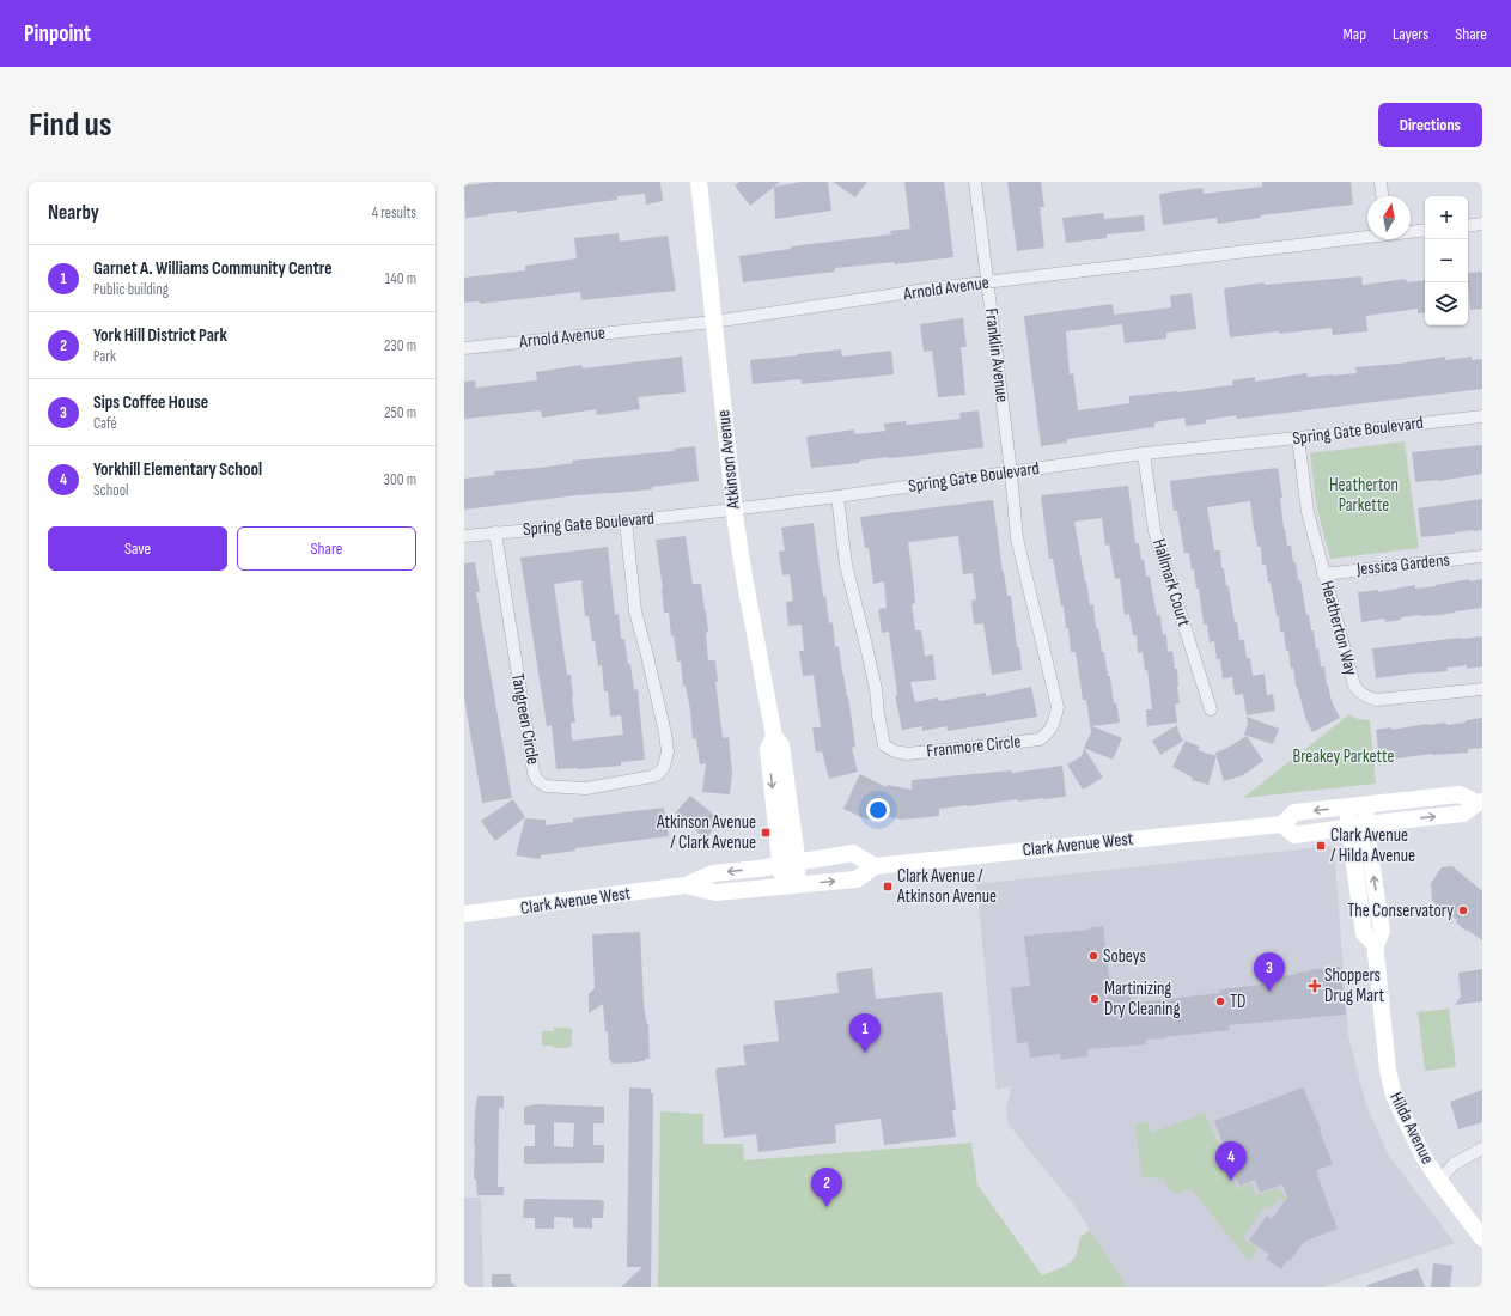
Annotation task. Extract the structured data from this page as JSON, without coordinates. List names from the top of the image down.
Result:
{
  "streets": {
    "street": [
      "Arnold Avenue",
      "Franklin Avenue",
      "Spring Gate Boulevard",
      "Atkinson Avenue",
      "Jessica Gardens",
      "Hallmark Court",
      "Heatherton Way",
      "Tangreen Circle",
      "Franmore Circle",
      "Clark Avenue West",
      "Hilda Avenue"
    ]
  },
  "crossings": [
    ["Arnold Avenue", "Franklin Avenue"],
    ["Arnold Avenue", "Atkinson Avenue"],
    ["Franklin Avenue", "Spring Gate Boulevard"],
    ["Franklin Avenue", "Franmore Circle"],
    ["Spring Gate Boulevard", "Atkinson Avenue"],
    ["Spring Gate Boulevard", "Hallmark Court"],
    ["Spring Gate Boulevard", "Heatherton Way"],
    ["Spring Gate Boulevard", "Tangreen Circle"],
    ["Spring Gate Boulevard", "Franmore Circle"],
    ["Atkinson Avenue", "Clark Avenue West"],
    ["Jessica Gardens", "Heatherton Way"],
    ["Clark Avenue West", "Hilda Avenue"]
  ],
  "parks": ["Heatherton Parkette", "Breakey Parkette"],
  "places": {
    "transit": ["Atkinson Avenue / Clark Avenue", "Clark Avenue / Hilda Avenue", "Clark Avenue / Atkinson Avenue"],
    "other": [
      "The Conservatory",
      "Sobeys",
      "Martinizing Dry Cleaning",
      "TD"
    ],
    "health": ["Shoppers Drug Mart"]
  },
  "north": "top",
  "page": {
    "header": "Pinpoint",
    "nav": ["Map", "Layers", "Share"],
    "buttons": [
      "Directions",
      ["Save", "Share"]
    ],
    "title": "Find us",
    "heading": ["Nearby", "4 results"],
    "map_buttons": ["+", "−"],
    "list": [
      {
        "mark": "1",
        "name": "Garnet A. Williams Community Centre",
        "note": "Public building",
        "value": "140 m"
      },
      {
        "mark": "2",
        "name": "York Hill District Park",
        "note": "Park",
        "value": "230 m"
      },
      {
        "mark": "3",
        "name": "Sips Coffee House",
        "note": "Café",
        "value": "250 m"
      },
      {
        "mark": "4",
        "name": "Yorkhill Elementary School",
        "note": "School",
        "value": "300 m"
      }
    ],
    "pins": [
      "3",
      "1",
      "4",
      "2"
    ]
  }
}
